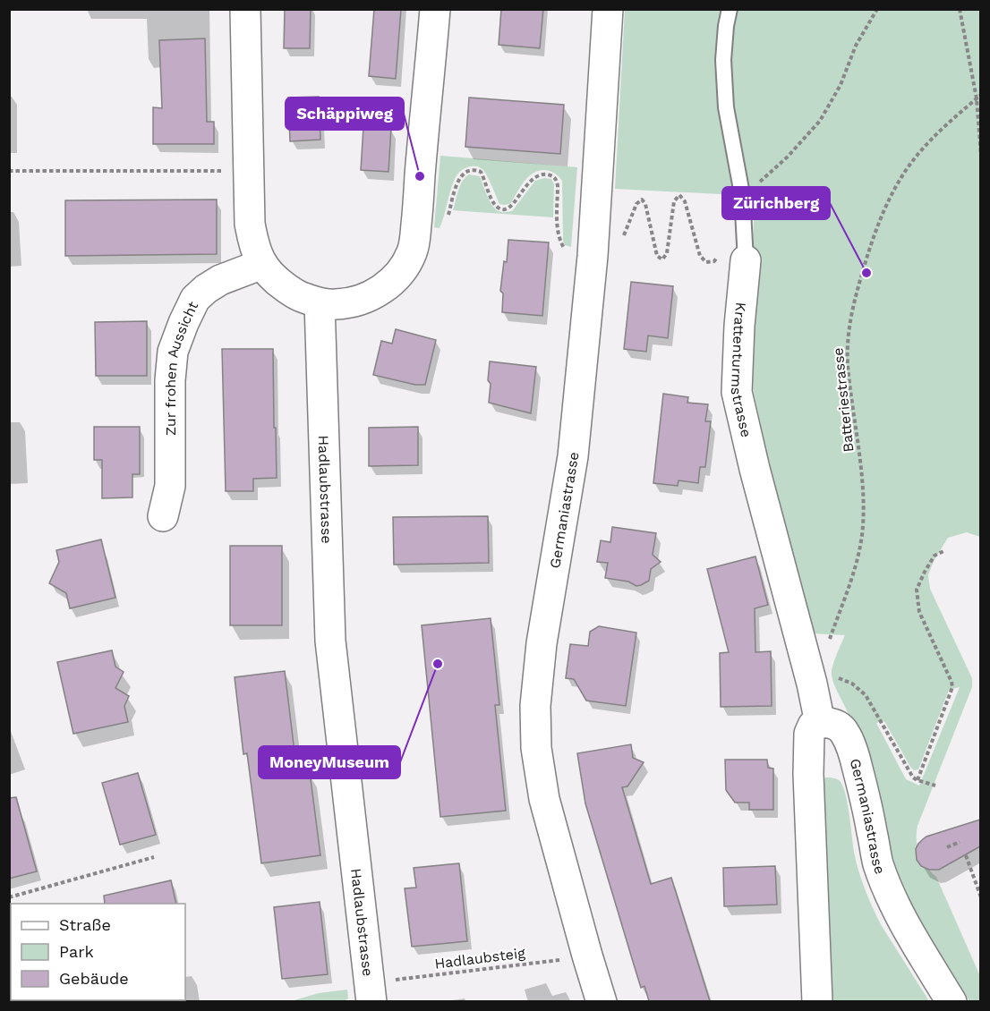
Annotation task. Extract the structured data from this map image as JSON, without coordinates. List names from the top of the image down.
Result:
{
  "streets": {
    "street": [
      "Krattenturmstrasse",
      "Zur frohen Aussicht",
      "Hadlaubstrasse",
      "Germaniastrasse"
    ],
    "path": ["Batteriestrasse", "Hadlaubsteig"]
  },
  "crossings": [
    ["Krattenturmstrasse", "Batteriestrasse"],
    ["Krattenturmstrasse", "Germaniastrasse"]
  ],
  "places": ["Schäppiweg", "Zürichberg", "MoneyMuseum"],
  "legend": ["Straße", "Park", "Gebäude"]
}
